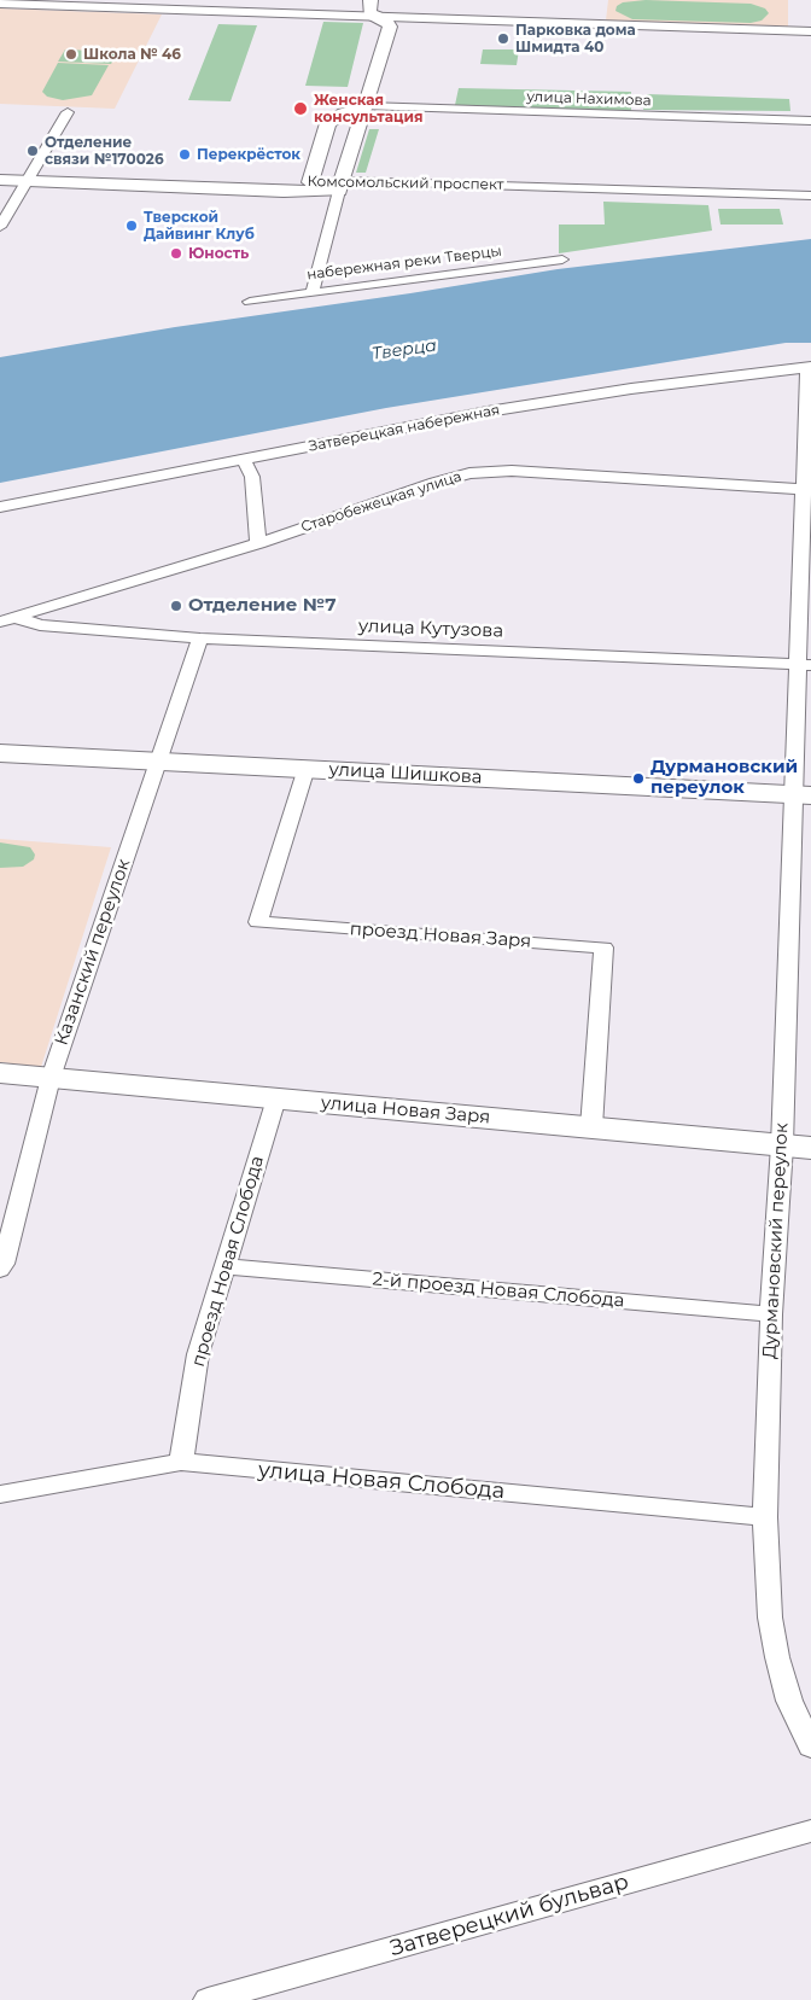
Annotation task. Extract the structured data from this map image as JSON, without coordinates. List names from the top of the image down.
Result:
{
  "streets": {
    "main road": ["улица Шишкова", "улица Новая Заря"],
    "street": [
      "улица Нахимова",
      "Комсомольский проспект",
      "набережная реки Тверцы",
      "Затверецкая набережная",
      "Старобежецкая улица",
      "улица Кутузова",
      "проезд Новая Заря",
      "Казанский переулок",
      "Дурмановский переулок",
      "проезд Новая Слобода",
      "2-й проезд Новая Слобода",
      "улица Новая Слобода",
      "Затверецкий бульвар"
    ]
  },
  "crossings": [
    ["Затверецкая набережная", "Дурмановский переулок"],
    ["Старобежецкая улица", "улица Кутузова"],
    ["Старобежецкая улица", "Дурмановский переулок"],
    ["улица Кутузова", "Казанский переулок"],
    ["улица Кутузова", "Дурмановский переулок"],
    ["улица Шишкова", "проезд Новая Заря"],
    ["улица Шишкова", "Казанский переулок"],
    ["улица Шишкова", "Дурмановский переулок"],
    ["проезд Новая Заря", "улица Новая Заря"],
    ["Казанский переулок", "улица Новая Заря"],
    ["улица Новая Заря", "Дурмановский переулок"],
    ["улица Новая Заря", "проезд Новая Слобода"],
    ["Дурмановский переулок", "2-й проезд Новая Слобода"],
    ["Дурмановский переулок", "улица Новая Слобода"],
    ["проезд Новая Слобода", "2-й проезд Новая Слобода"],
    ["проезд Новая Слобода", "улица Новая Слобода"]
  ],
  "water": ["Тверца"],
  "places": [
    "Парковка дома Шмидта 40",
    "Школа № 46",
    "Женская консультация",
    "Отделение связи №170026",
    "Перекрёсток",
    "Тверской Дайвинг Клуб",
    "Юность",
    "Отделение №7",
    "Дурмановский переулок"
  ]
}
